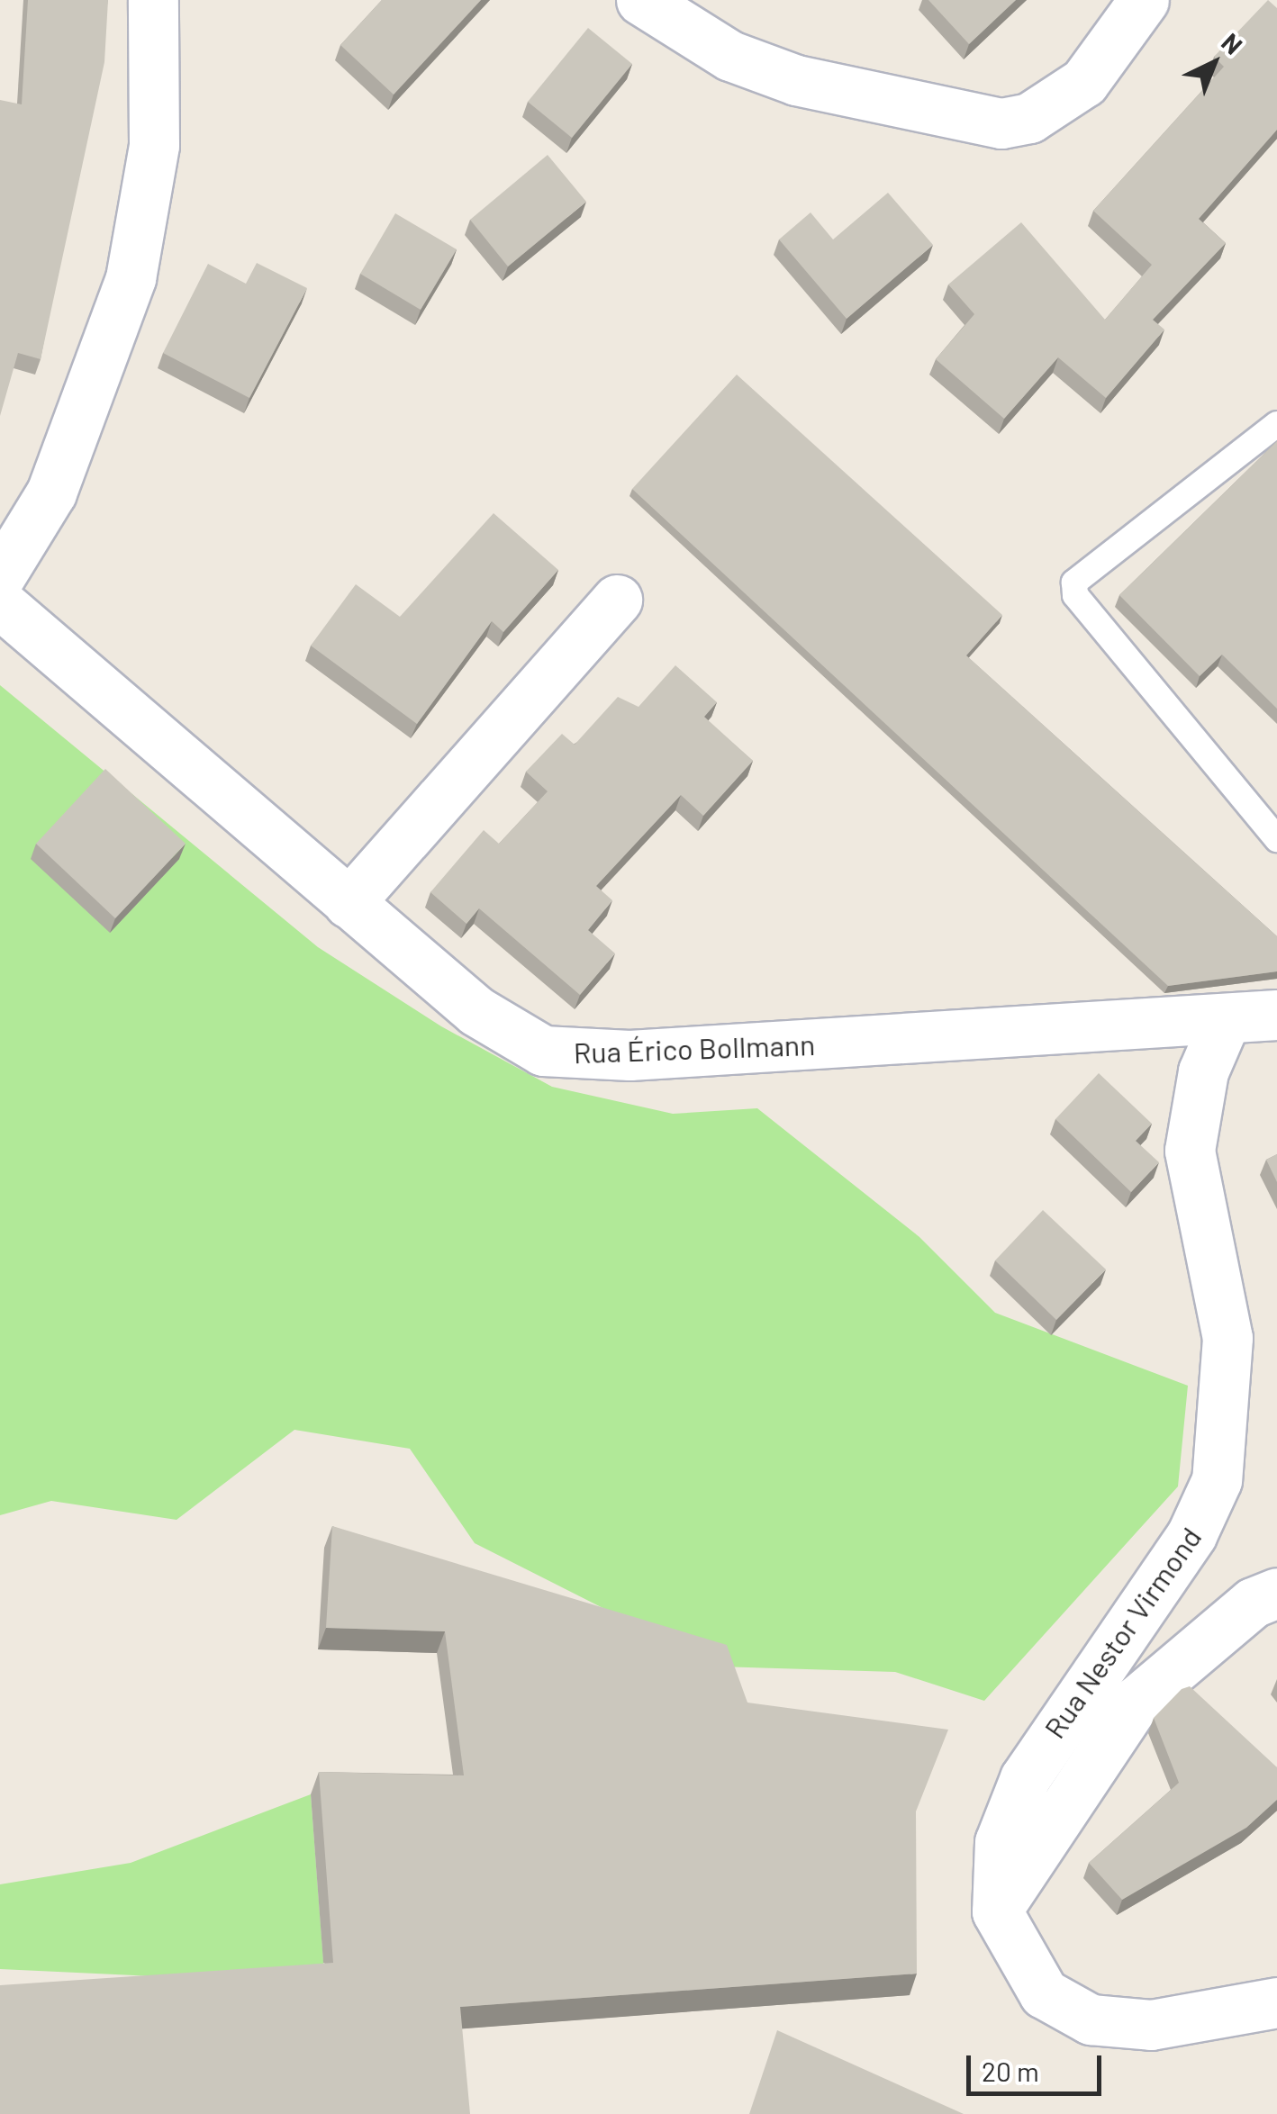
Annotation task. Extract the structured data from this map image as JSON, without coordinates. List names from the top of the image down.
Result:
{
  "streets": {
    "street": ["Rua Érico Bollmann", "Rua Nestor Virmond"]
  },
  "crossings": [
    ["Rua Érico Bollmann", "Rua Nestor Virmond"]
  ],
  "scale_bar": "20 m",
  "north": "top right"
}
